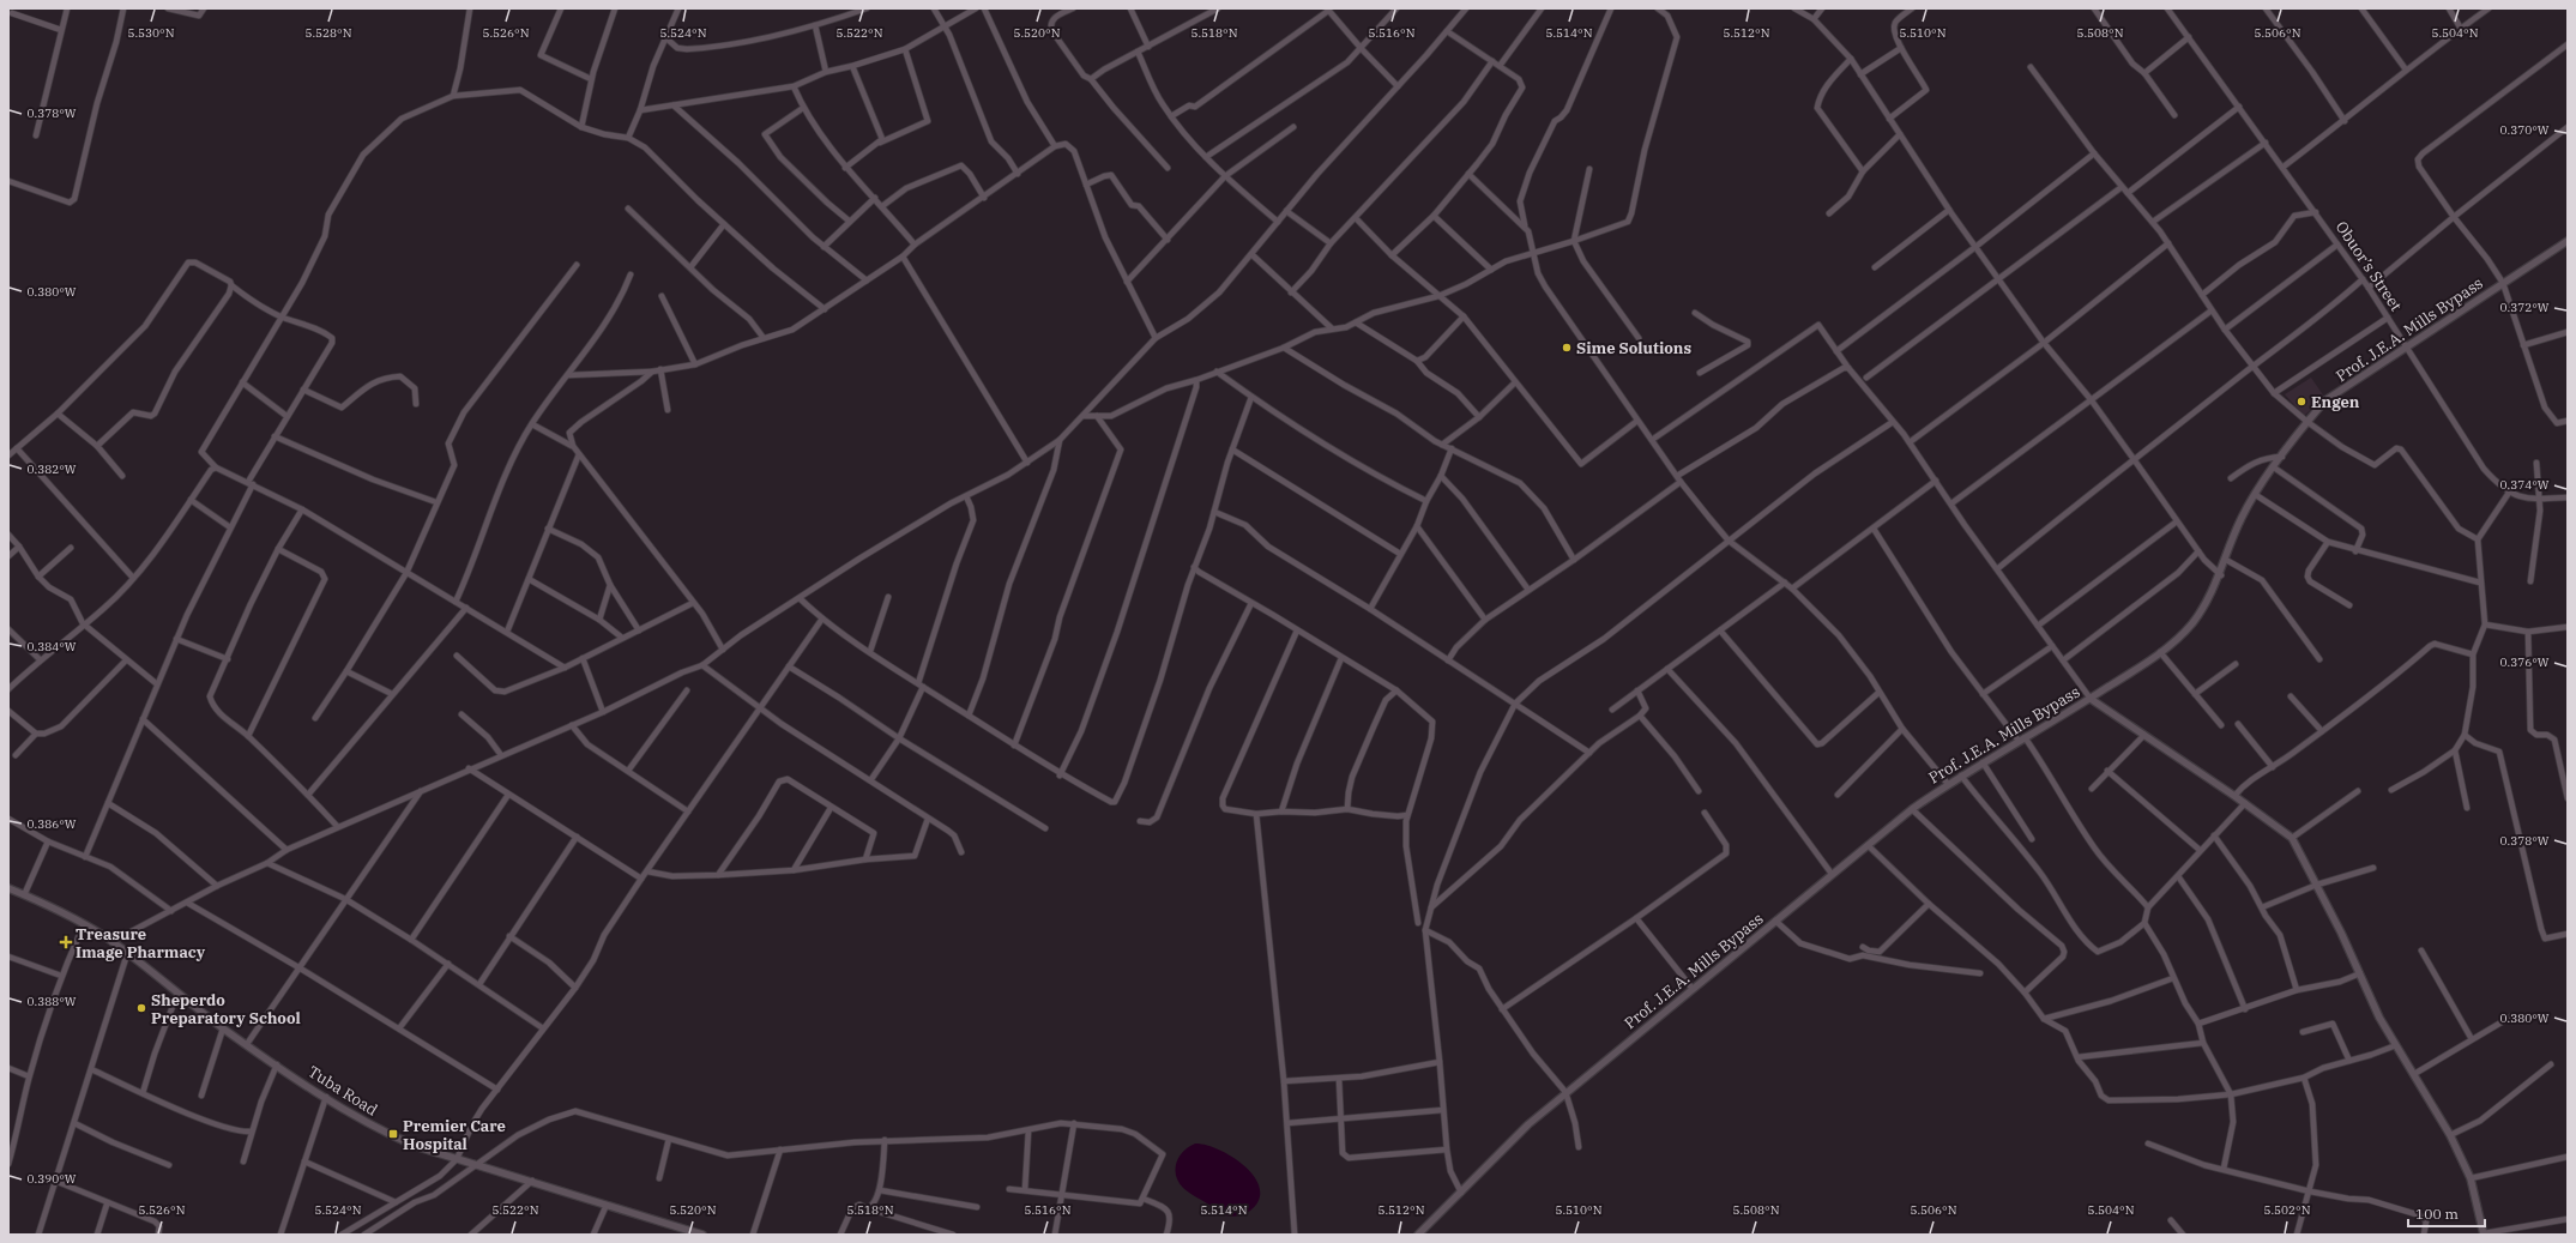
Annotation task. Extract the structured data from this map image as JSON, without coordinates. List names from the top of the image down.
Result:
{
  "streets": {
    "street": ["Obuor’s Street", "Prof. J.E.A. Mills Bypass", "Tuba Road"]
  },
  "crossings": [
    ["Obuor’s Street", "Prof. J.E.A. Mills Bypass"]
  ],
  "places": {
    "other": ["Sime Solutions", "Engen", "Sheperdo Preparatory School"],
    "health": ["Treasure Image Pharmacy"],
    "transit": ["Premier Care Hospital"]
  },
  "scale_bar": "100 m",
  "coordinates": [
    "5.530°N",
    "5.528°N",
    "5.526°N",
    "5.524°N",
    "5.522°N",
    "5.520°N",
    "5.518°N",
    "5.516°N",
    "5.514°N",
    "5.512°N",
    "5.510°N",
    "5.508°N",
    "5.506°N",
    "5.504°N",
    "0.378°W",
    "0.370°W",
    "0.380°W",
    "0.372°W",
    "0.382°W",
    "0.374°W",
    "0.384°W",
    "0.376°W",
    "0.386°W",
    "0.388°W",
    "0.390°W",
    "5.502°N"
  ]
}
